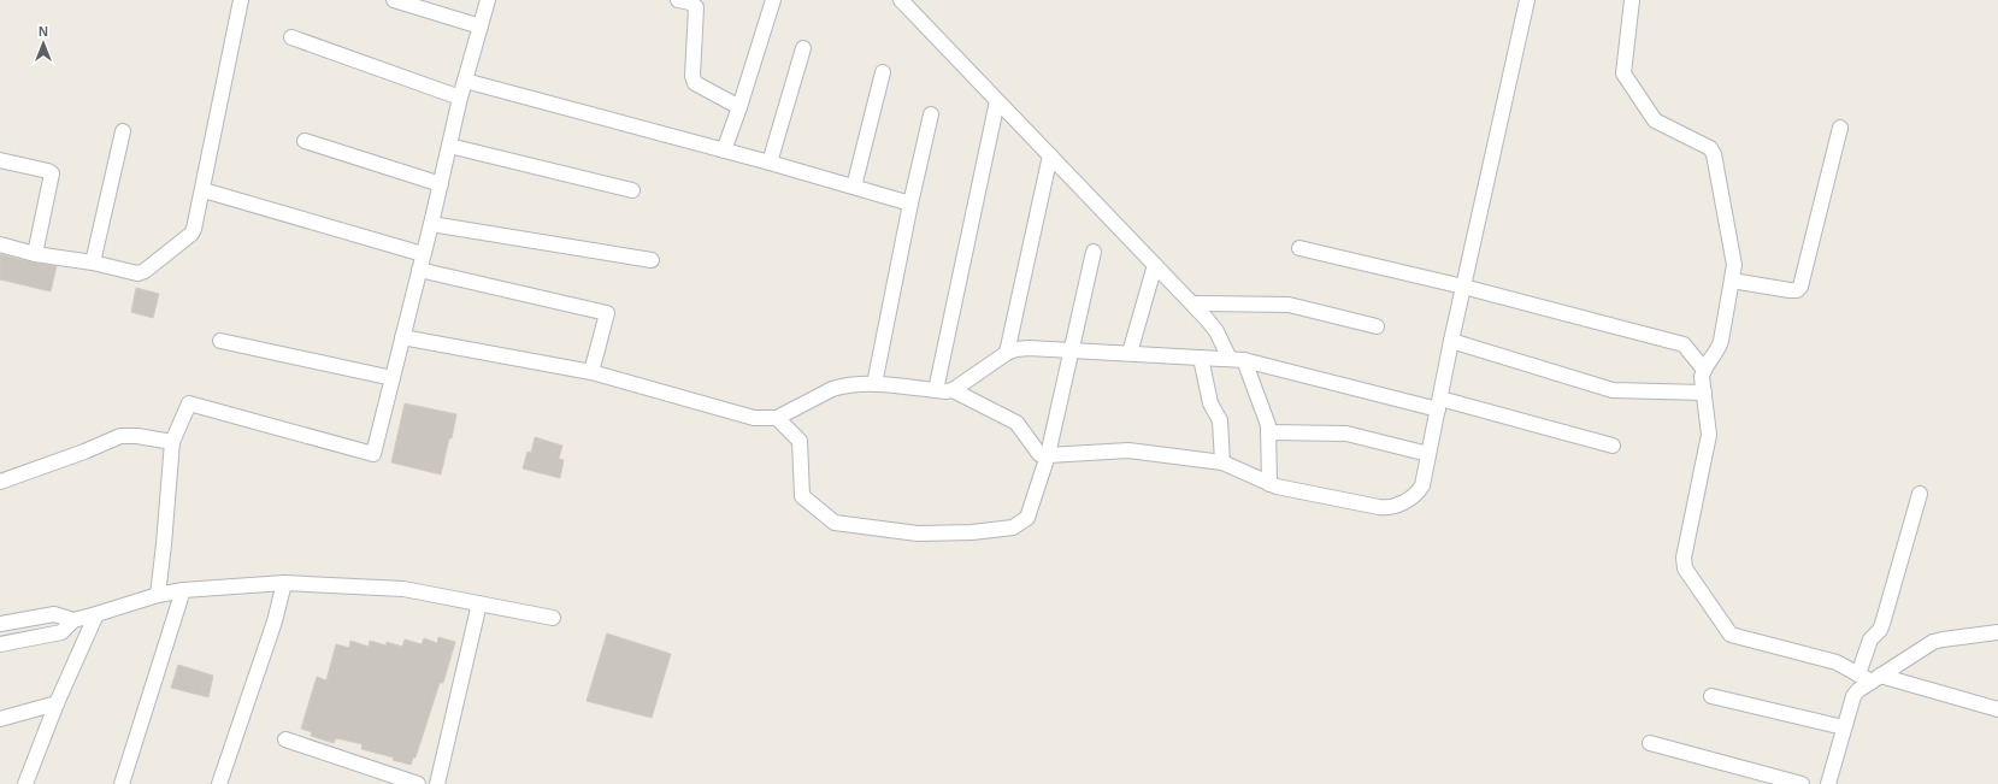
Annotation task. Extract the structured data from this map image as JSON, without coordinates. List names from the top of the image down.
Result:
{
  "north": "top"
}
